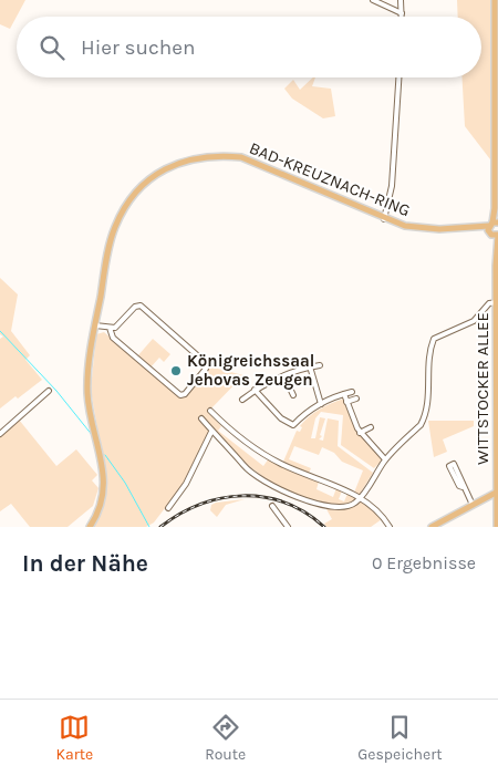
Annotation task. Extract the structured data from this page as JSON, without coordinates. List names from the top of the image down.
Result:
{
  "streets": {
    "main road": ["BAD-KREUZNACH-RING", "WITTSTOCKER ALLEE"]
  },
  "crossings": [
    ["BAD-KREUZNACH-RING", "WITTSTOCKER ALLEE"]
  ],
  "places": ["Königreichssaal Jehovas Zeugen"],
  "page": {
    "search": "Hier suchen",
    "heading": ["In der Nähe", "0 Ergebnisse"],
    "nav": ["Karte", "Route", "Gespeichert"]
  }
}
